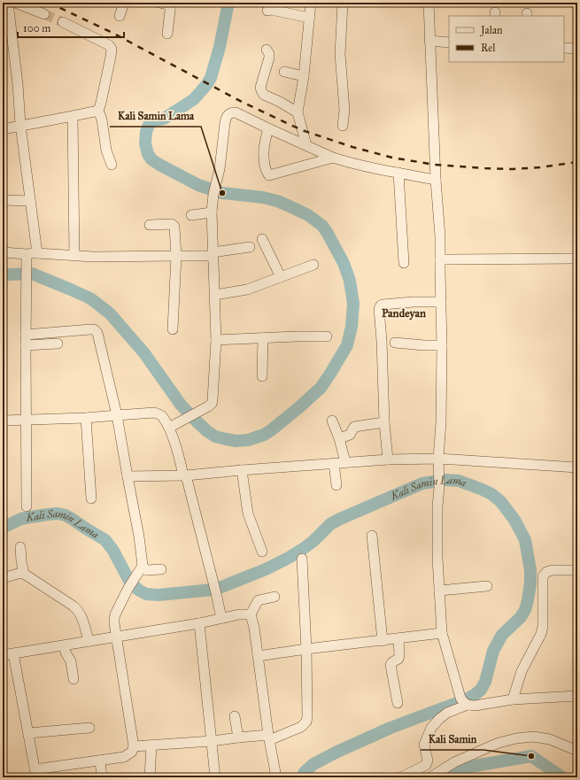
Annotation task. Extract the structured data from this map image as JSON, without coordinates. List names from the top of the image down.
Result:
{
  "districts": ["Pandeyan"],
  "water": ["Kali Samin Lama"],
  "places": ["Kali Samin Lama", "Kali Samin"],
  "legend": ["Jalan", "Rel"],
  "scale_bar": "100 m"
}
